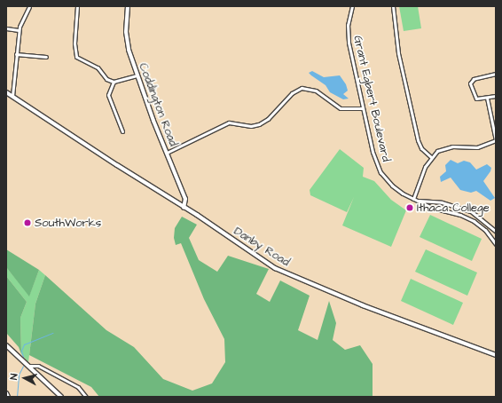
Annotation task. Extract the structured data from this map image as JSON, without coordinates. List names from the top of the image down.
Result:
{
  "streets": {
    "main road": ["Coddington Road", "Danby Road"],
    "street": ["Grant Egbert Boulevard"]
  },
  "crossings": [
    ["Coddington Road", "Danby Road"]
  ],
  "places": ["Ithaca College", "SouthWorks"],
  "north": "left"
}
